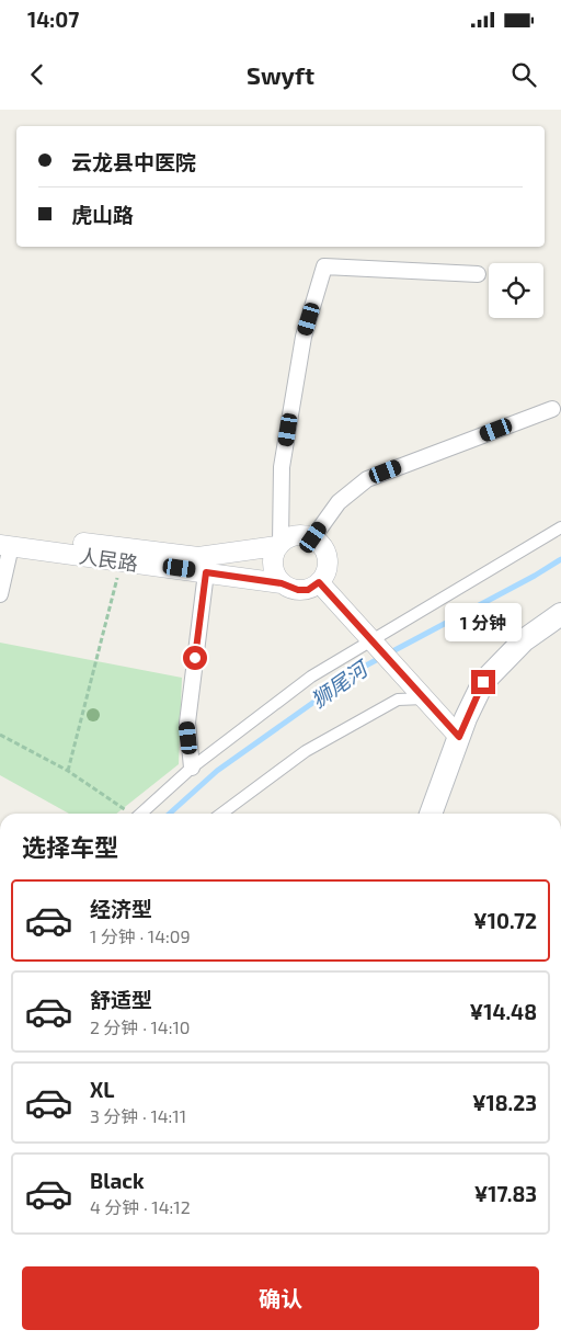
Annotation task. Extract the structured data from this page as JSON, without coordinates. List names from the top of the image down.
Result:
{
  "streets": {
    "street": ["人民路"]
  },
  "water": ["狮尾河"],
  "page": {
    "status": "14:07",
    "header": "Swyft",
    "banner": ["云龙县中医院", "虎山路"],
    "bubble": "1 分钟",
    "heading": "选择车型",
    "list": [
      {
        "name": "经济型",
        "note": "1 分钟 · 14:09",
        "value": "¥10.72"
      },
      {
        "name": "舒适型",
        "note": "2 分钟 · 14:10",
        "value": "¥14.48"
      },
      {
        "name": "XL",
        "note": "3 分钟 · 14:11",
        "value": "¥18.23"
      },
      {
        "name": "Black",
        "note": "4 分钟 · 14:12",
        "value": "¥17.83"
      }
    ],
    "buttons": "确认"
  }
}
